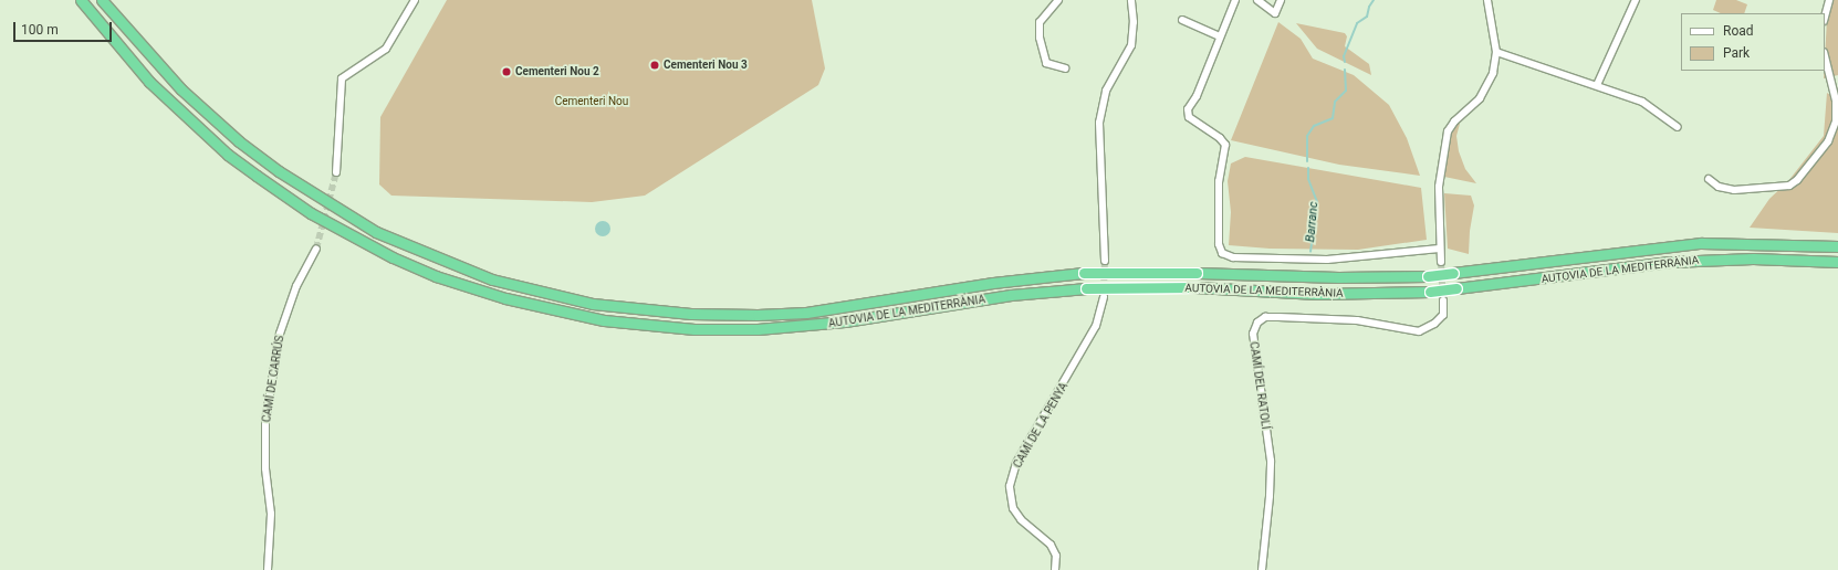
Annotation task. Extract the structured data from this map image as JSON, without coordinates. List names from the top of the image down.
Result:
{
  "streets": {
    "highway": ["AUTOVIA DE LA MEDITERRÀNIA"],
    "street": ["CAMÍ DE CARRÚS", "CAMÍ DEL RATOLÍ", "CAMÍ DE LA PENYA"]
  },
  "water": ["Barranc"],
  "parks": ["Cementeri Nou"],
  "places": ["Cementeri Nou 3", "Cementeri Nou 2"],
  "legend": ["Road", "Park"],
  "scale_bar": "100 m"
}
